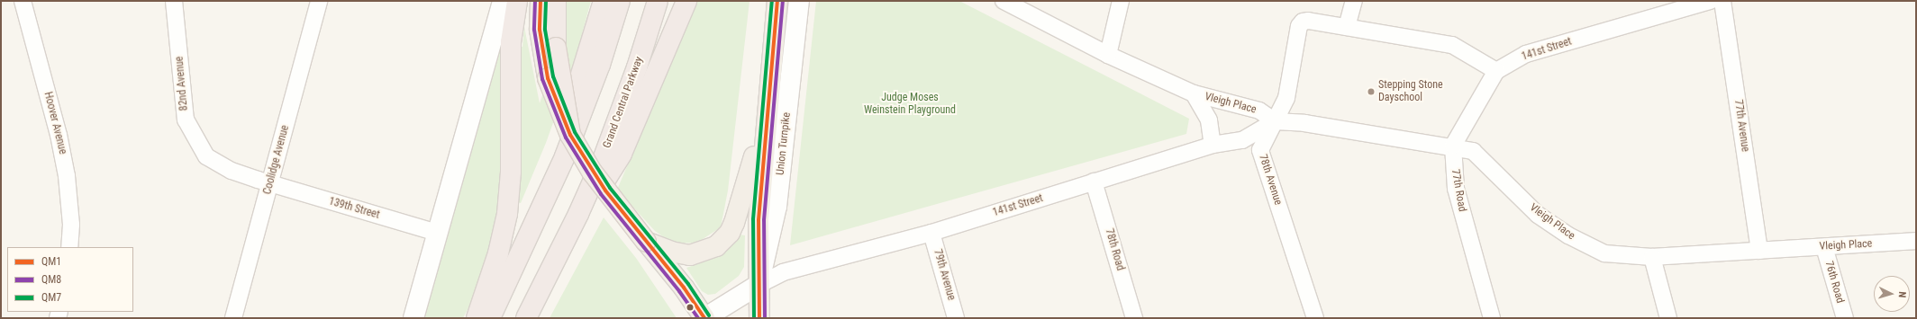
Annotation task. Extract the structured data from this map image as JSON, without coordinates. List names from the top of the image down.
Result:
{
  "streets": {
    "highway": ["Grand Central Parkway"],
    "main road": ["Union Turnpike"],
    "street": [
      "141st Street",
      "82nd Avenue",
      "Vleigh Place",
      "Hoover Avenue",
      "77th Avenue",
      "Coolidge Avenue",
      "78th Avenue",
      "77th Road",
      "139th Street",
      "78th Road",
      "79th Avenue",
      "76th Road"
    ]
  },
  "crossings": [
    ["141st Street", "Vleigh Place"],
    ["141st Street", "Union Turnpike"],
    ["141st Street", "78th Avenue"],
    ["141st Street", "78th Road"],
    ["141st Street", "79th Avenue"],
    ["82nd Avenue", "Coolidge Avenue"],
    ["82nd Avenue", "139th Street"],
    ["Vleigh Place", "77th Avenue"],
    ["Vleigh Place", "78th Avenue"],
    ["Vleigh Place", "77th Road"],
    ["Vleigh Place", "76th Road"],
    ["Coolidge Avenue", "139th Street"]
  ],
  "parks": ["Judge Moses Weinstein Playground"],
  "places": ["Stepping Stone Dayschool"],
  "lines": ["transit line QM1", "transit line QM8", "transit line QM7"],
  "legend": ["QM1", "QM8", "QM7"],
  "north": "right"
}
